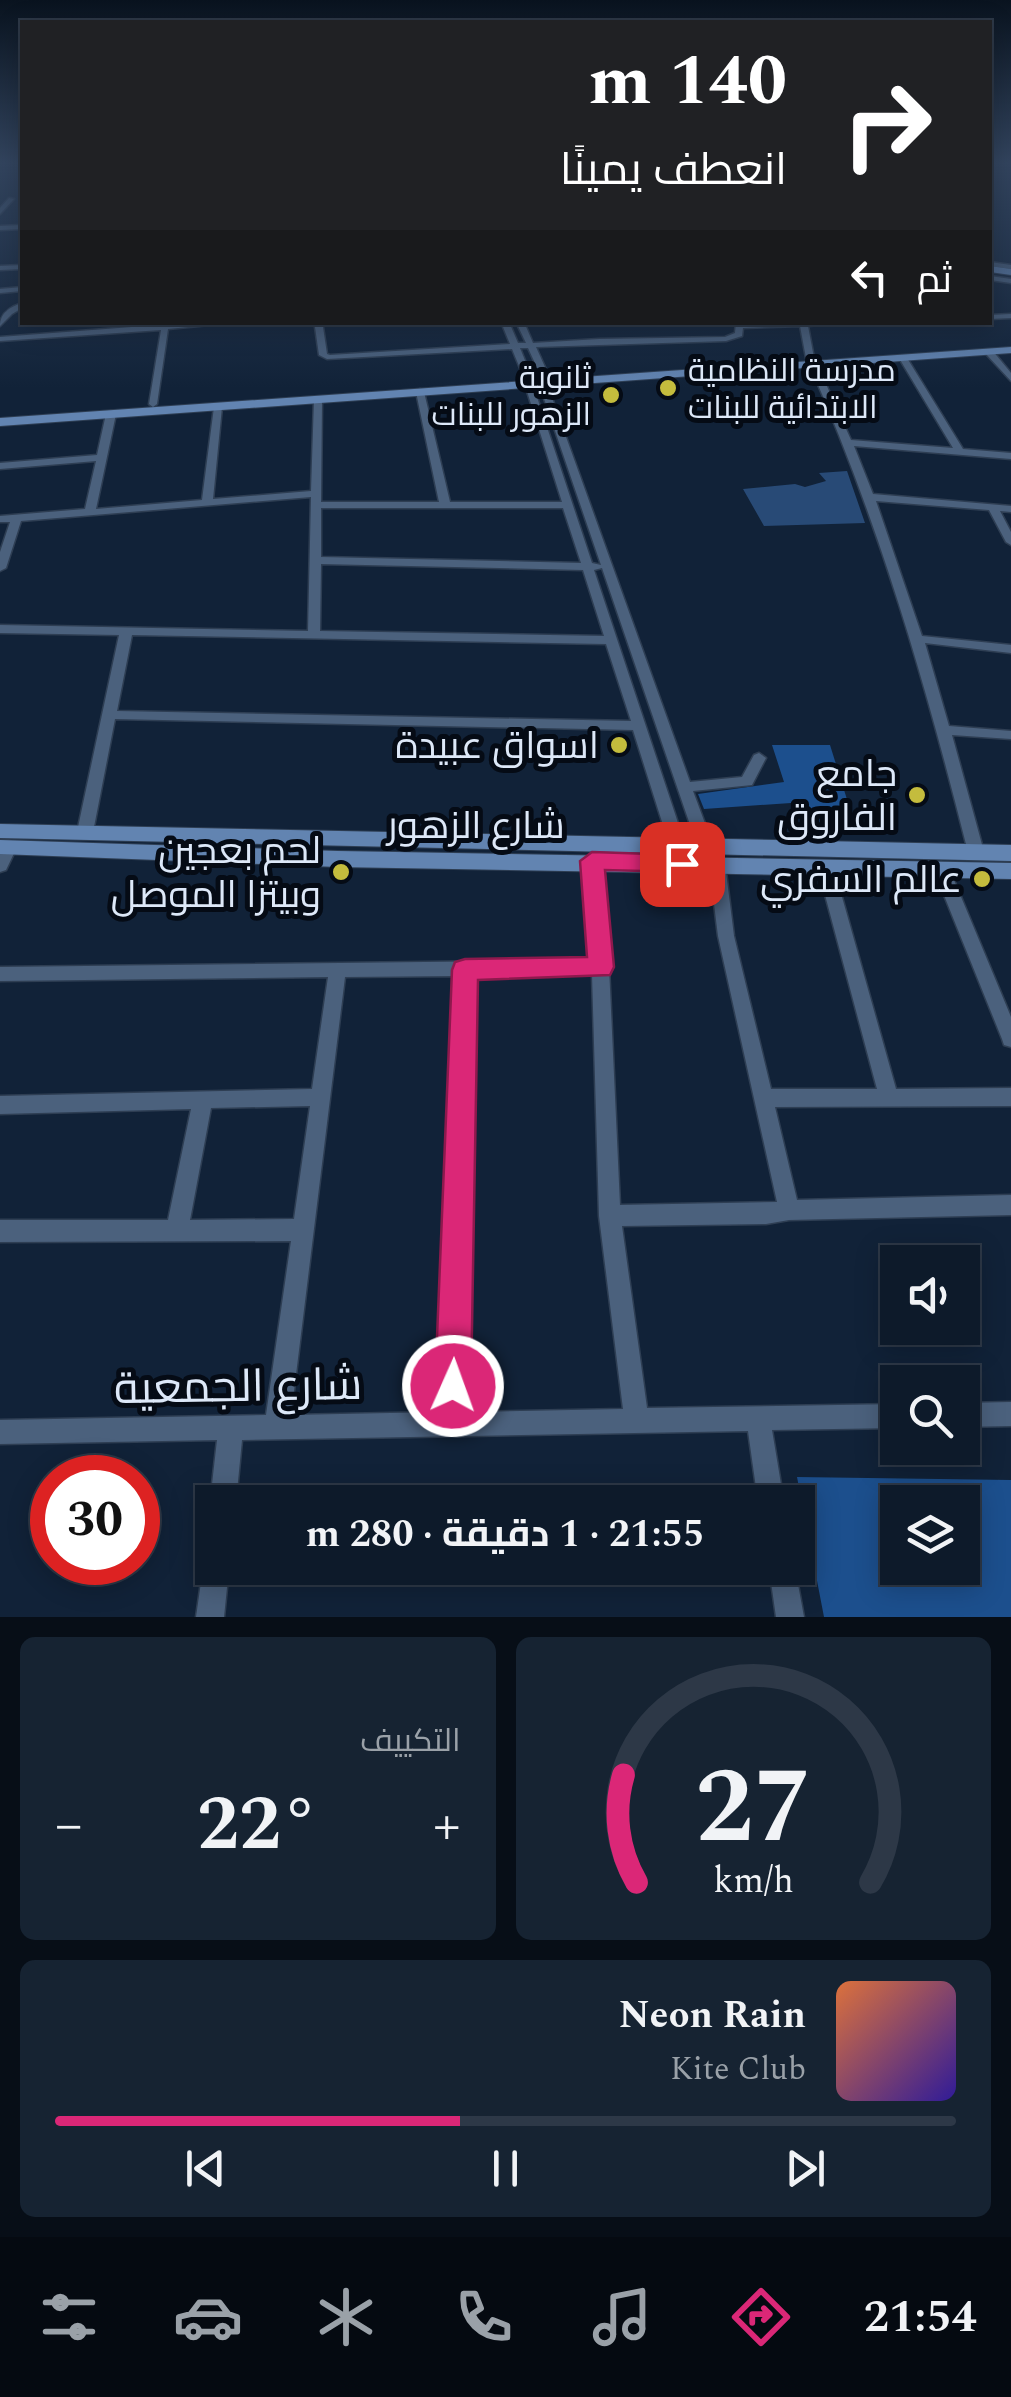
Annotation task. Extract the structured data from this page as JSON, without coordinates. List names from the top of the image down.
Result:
{
  "streets": {
    "street": ["شارع الزهور", "شارع الجمعية"]
  },
  "places": [
    "مدرسة النظامية الابتدائية للبنات",
    "ثانوية الزهور للبنات",
    "اسواق عبيدة",
    "جامع الفاروق",
    "لحم بعجين وبيتزا الموصل",
    "عالم السفري"
  ],
  "page": {
    "turn": ["140 m", "انعطف يمينًا"],
    "then": "ثم",
    "limit": "30",
    "trip": "21:55 · 1 دقيقة · 280 m",
    "tile": "التكييف",
    "heat": ["−", "22°", "+"],
    "song": ["Neon Rain", "Kite Club"],
    "tabs": "21:54",
    "gauge": ["27", "km/h"]
  }
}
